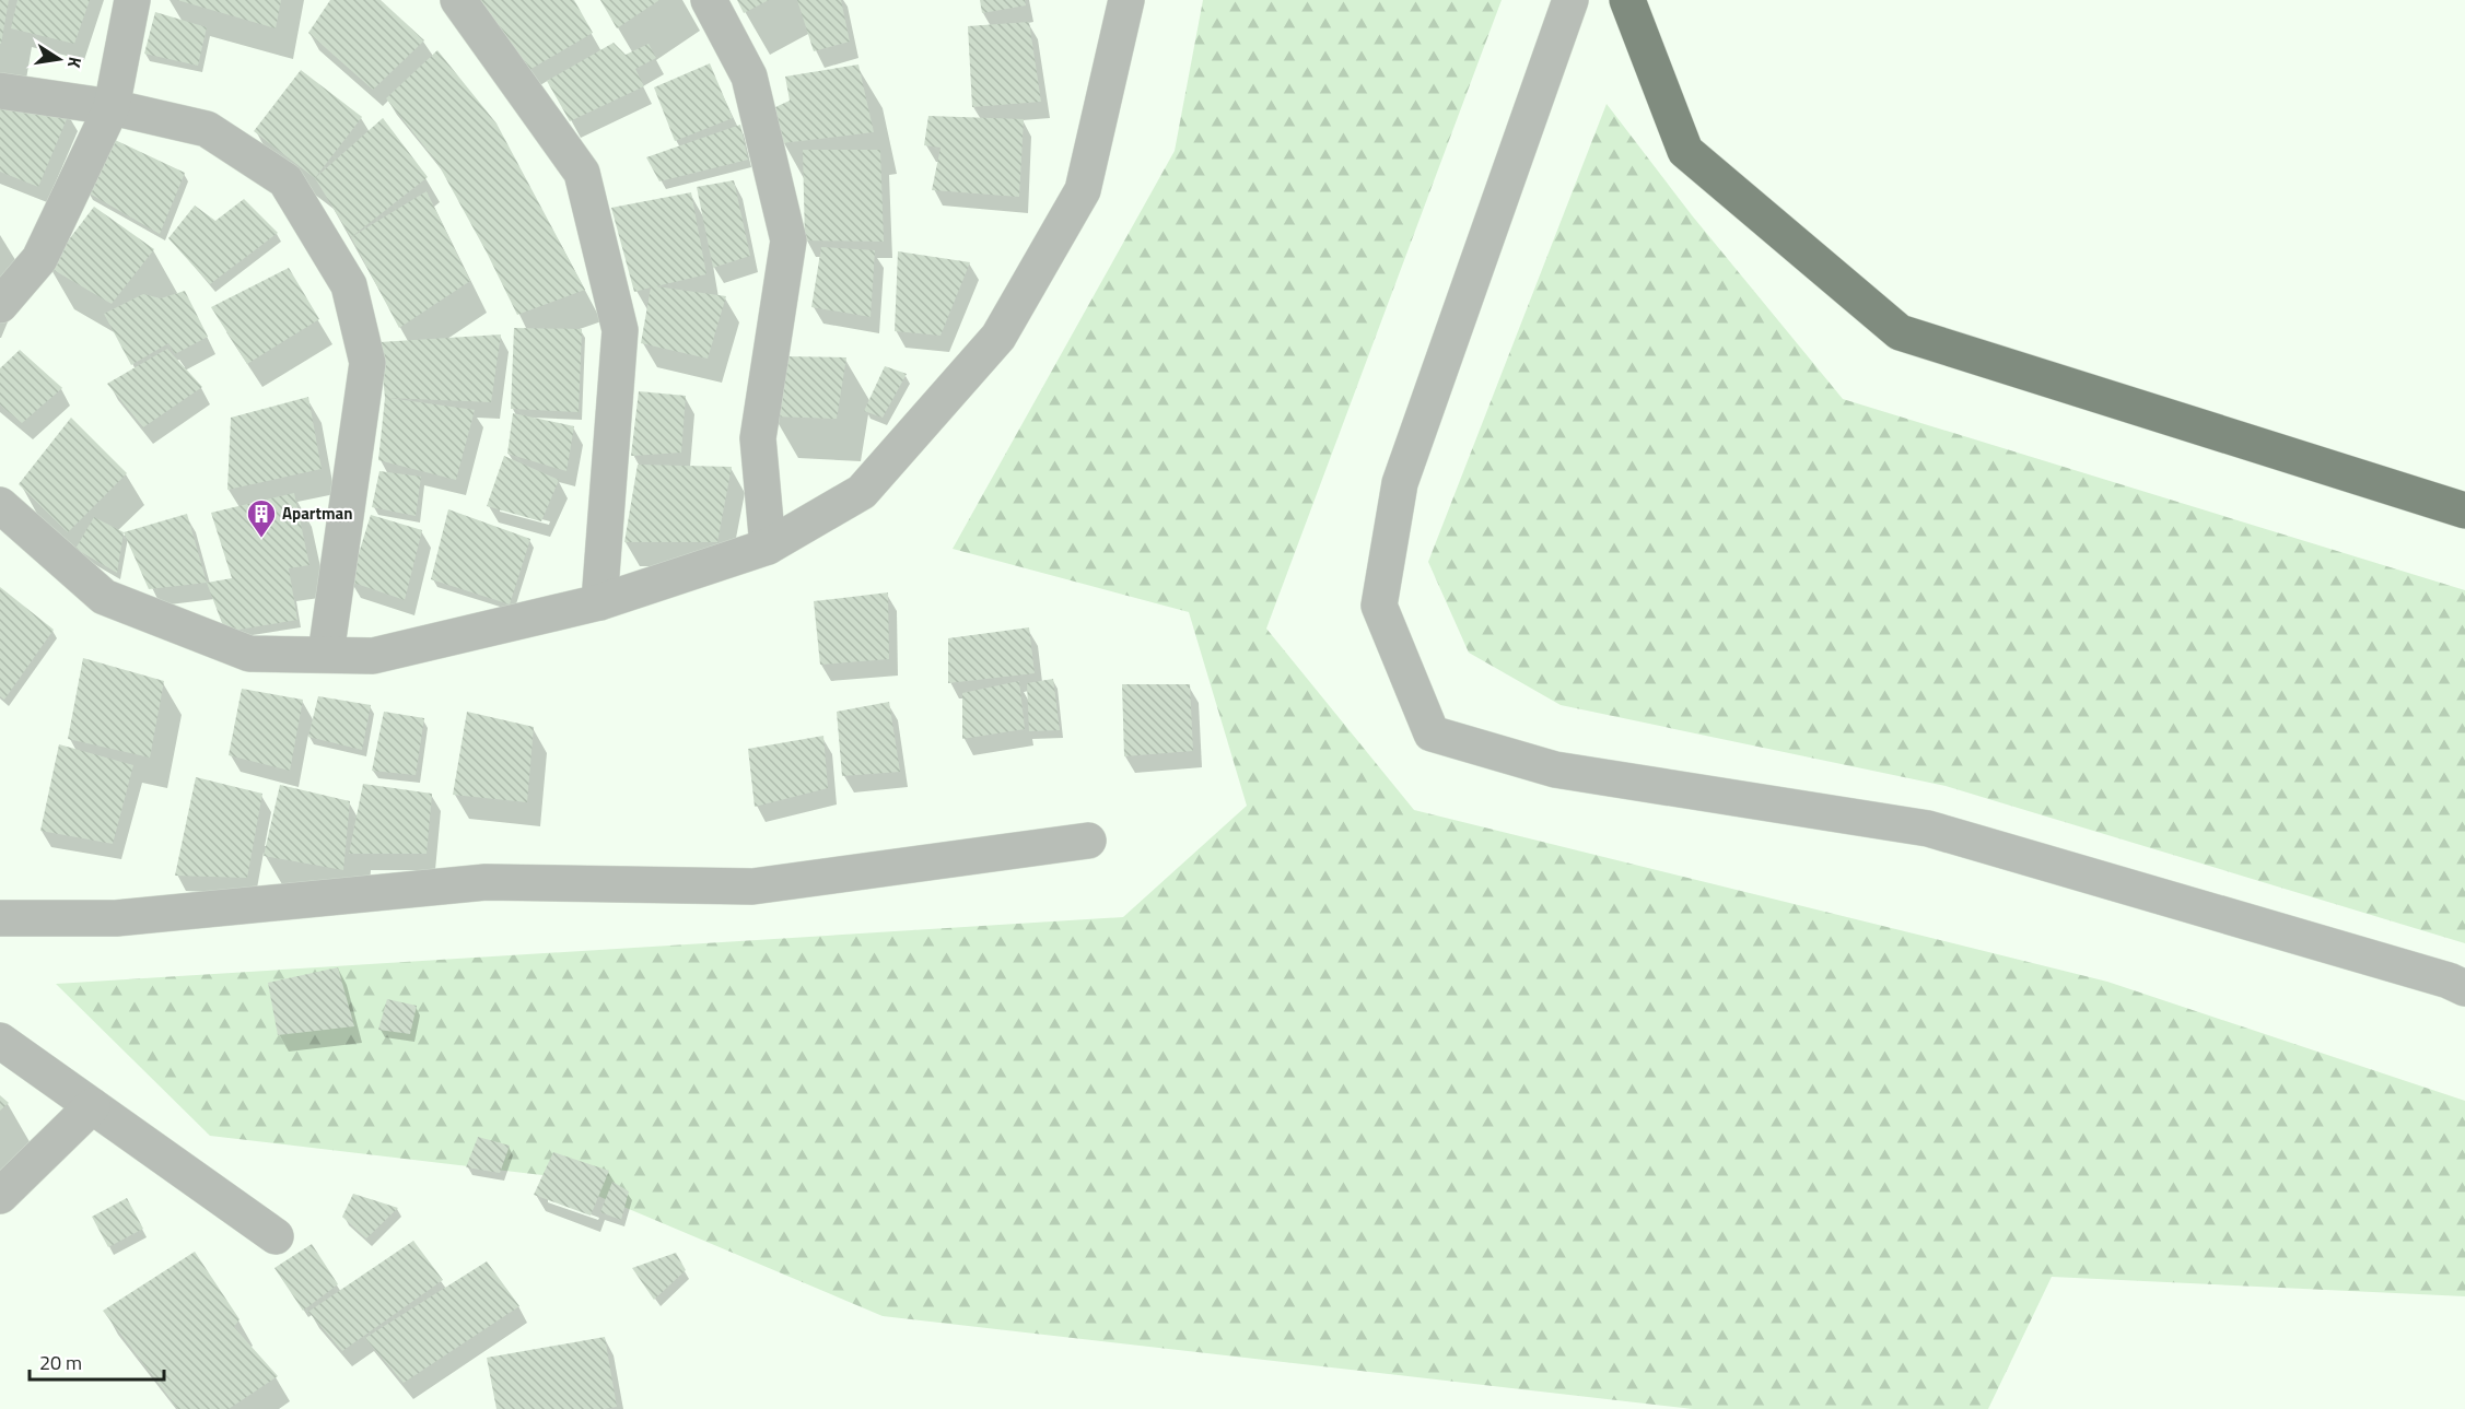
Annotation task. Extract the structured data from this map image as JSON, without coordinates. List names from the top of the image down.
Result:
{
  "places": {
    "building": ["Apartman"]
  },
  "scale_bar": "20 m",
  "north": "right"
}
